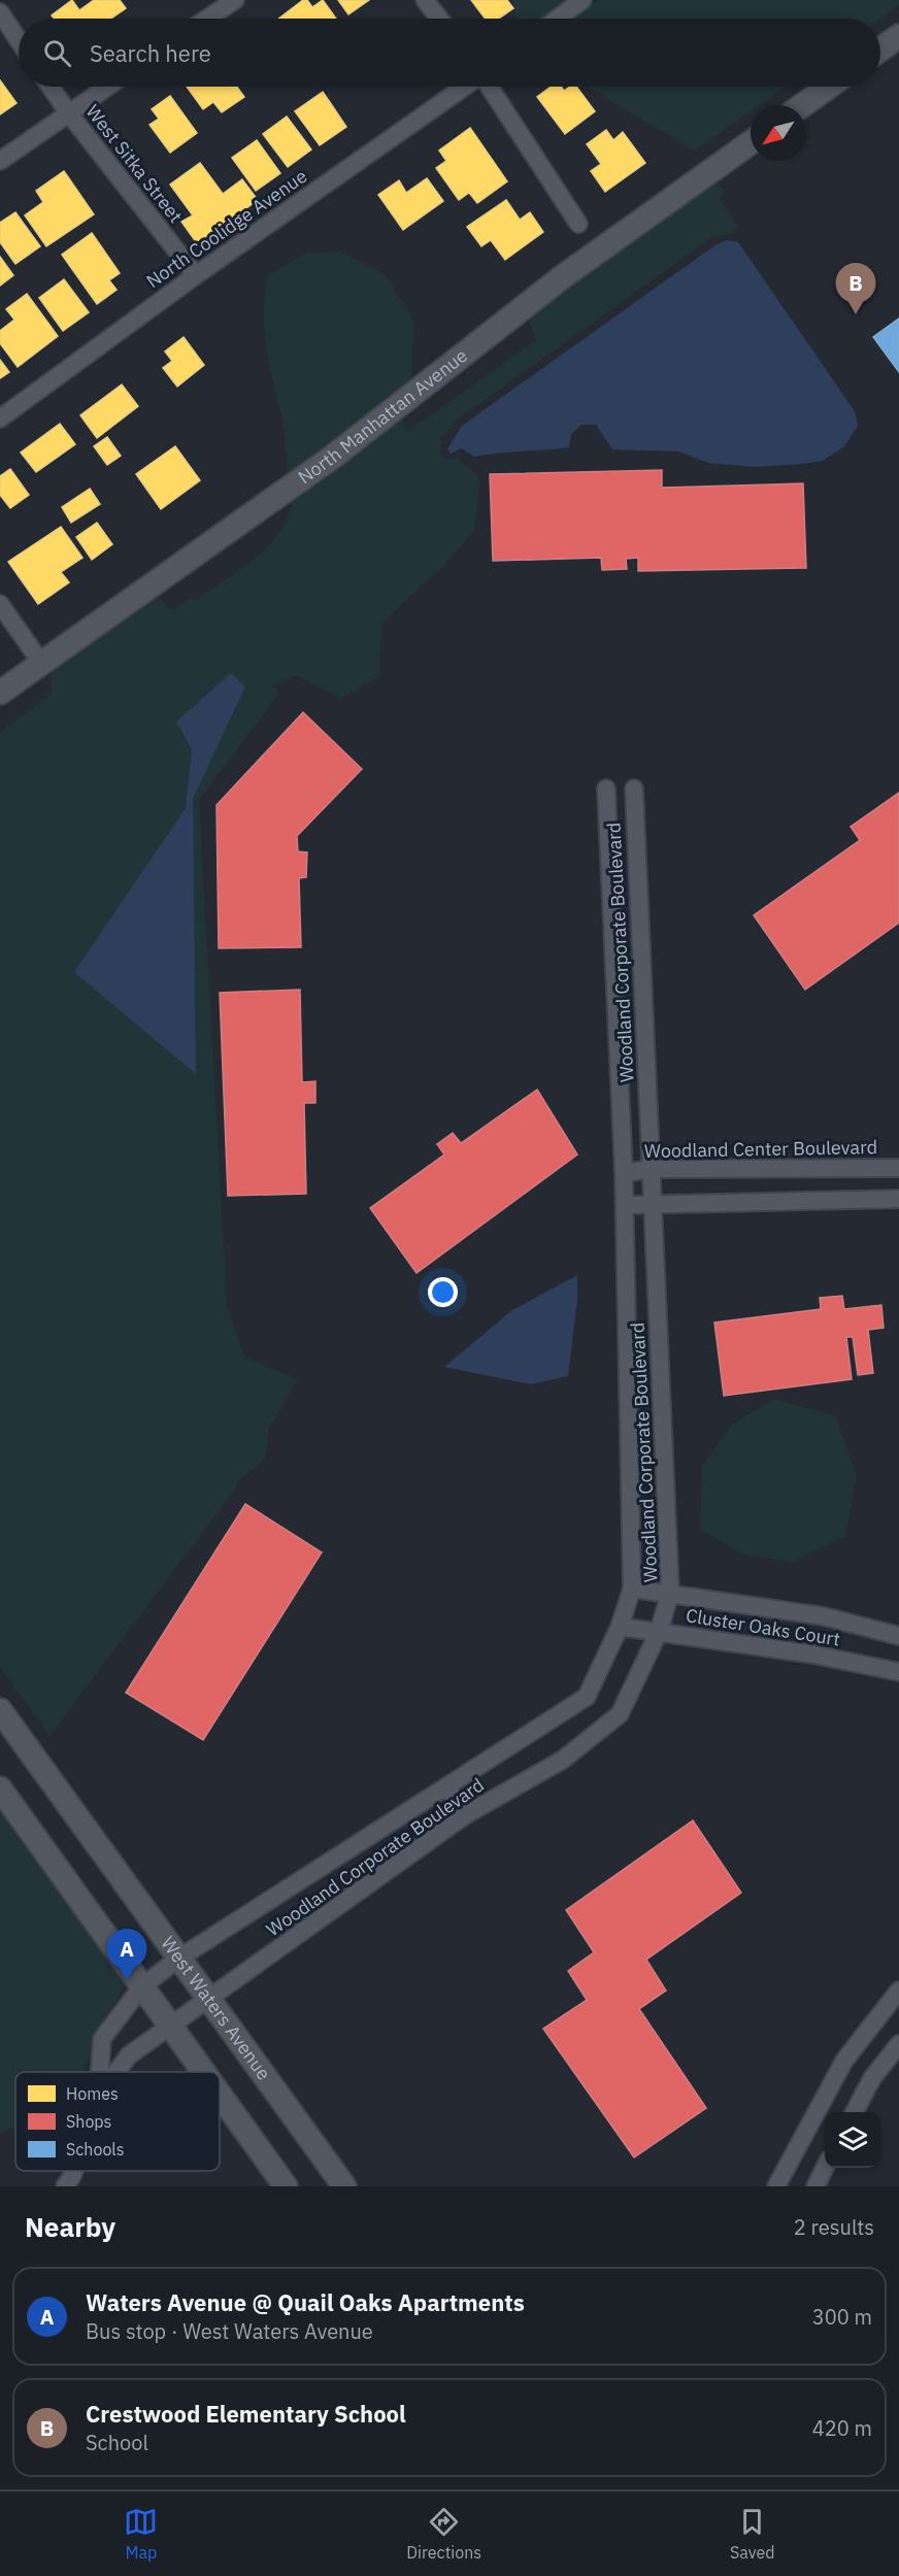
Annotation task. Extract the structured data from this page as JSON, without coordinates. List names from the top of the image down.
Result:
{
  "streets": {
    "main road": ["North Manhattan Avenue", "West Waters Avenue"],
    "street": [
      "West Sitka Street",
      "North Coolidge Avenue",
      "Woodland Corporate Boulevard",
      "Woodland Center Boulevard",
      "Cluster Oaks Court"
    ]
  },
  "crossings": [
    ["West Sitka Street", "North Coolidge Avenue"],
    ["Woodland Corporate Boulevard", "Woodland Center Boulevard"],
    ["Woodland Corporate Boulevard", "Cluster Oaks Court"],
    ["Woodland Corporate Boulevard", "West Waters Avenue"]
  ],
  "legend": ["Homes", "Shops", "Schools"],
  "north": "bottom left",
  "page": {
    "search": "Search here",
    "pins": ["B", "A"],
    "heading": ["Nearby", "2 results"],
    "list": [
      {
        "mark": "A",
        "name": "Waters Avenue @ Quail Oaks Apartments",
        "note": "Bus stop · West Waters Avenue",
        "value": "300 m"
      },
      {
        "mark": "B",
        "name": "Crestwood Elementary School",
        "note": "School",
        "value": "420 m"
      }
    ],
    "nav": ["Map", "Directions", "Saved"]
  }
}
